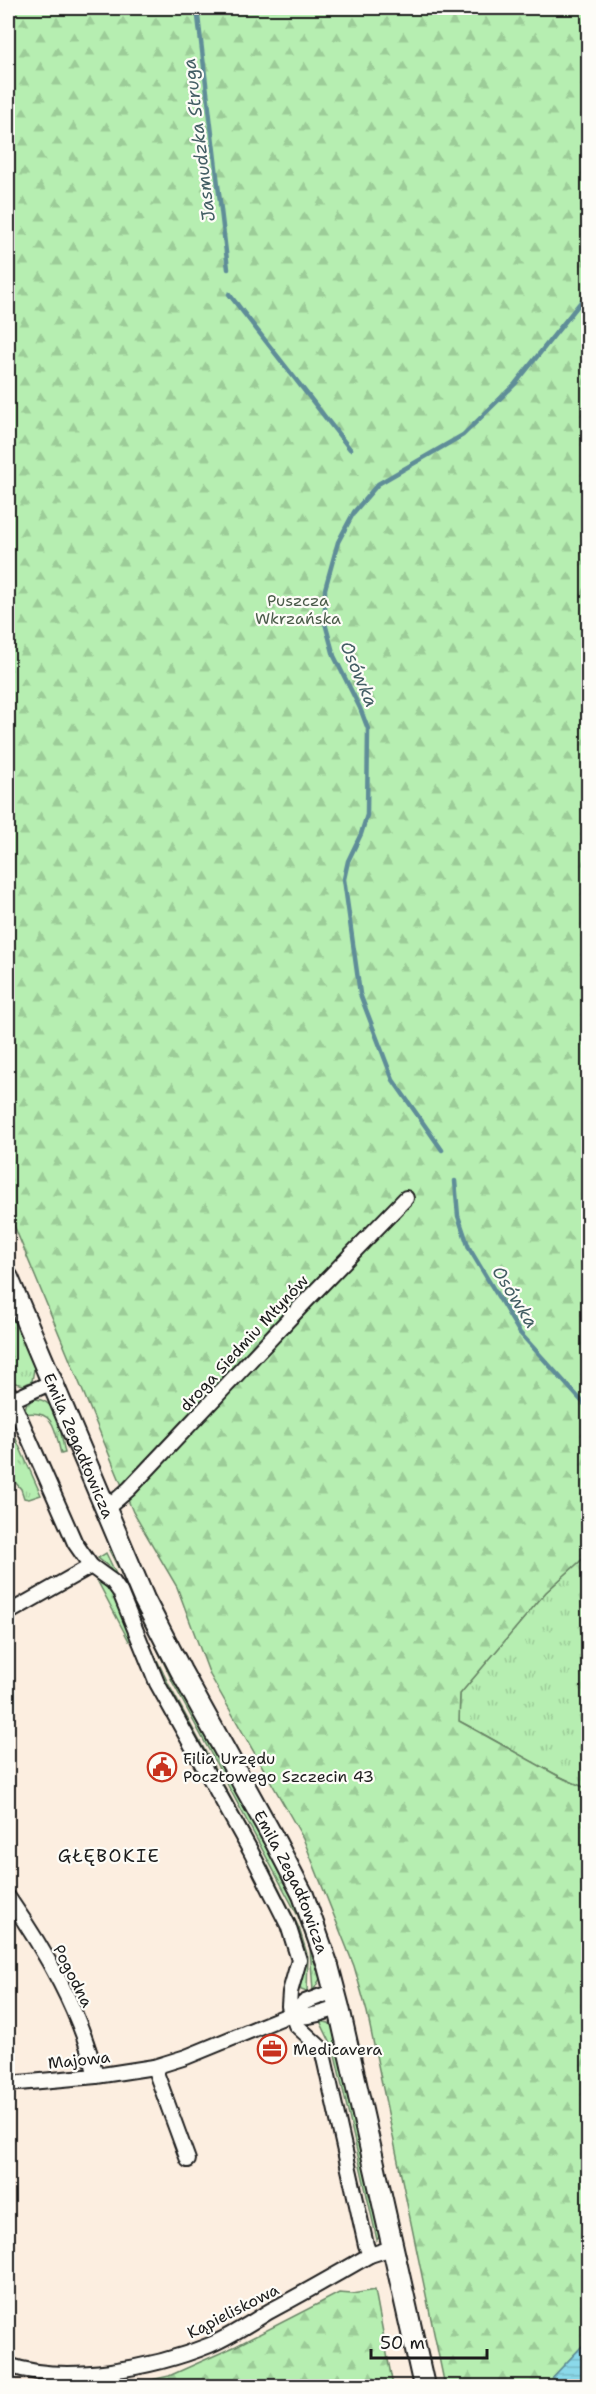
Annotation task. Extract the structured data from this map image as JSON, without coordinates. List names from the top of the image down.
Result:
{
  "streets": {
    "main road": ["Emila Zegadłowicza"],
    "street": [
      "droga Siedmiu Młynów",
      "Pogodna",
      "Majowa",
      "Kąpieliskowa"
    ]
  },
  "crossings": [
    ["droga Siedmiu Młynów", "Emila Zegadłowicza"],
    ["Emila Zegadłowicza", "Majowa"],
    ["Emila Zegadłowicza", "Kąpieliskowa"],
    ["Pogodna", "Majowa"]
  ],
  "districts": ["GŁĘBOKIE"],
  "water": ["Jasmudzka Struga", "Osówka"],
  "parks": ["Puszcza Wkrzańska"],
  "places": {
    "public building": ["Filia Urzędu Pocztowego Szczecin 43"],
    "office": ["Medicavera"]
  },
  "scale_bar": "50 m"
}
